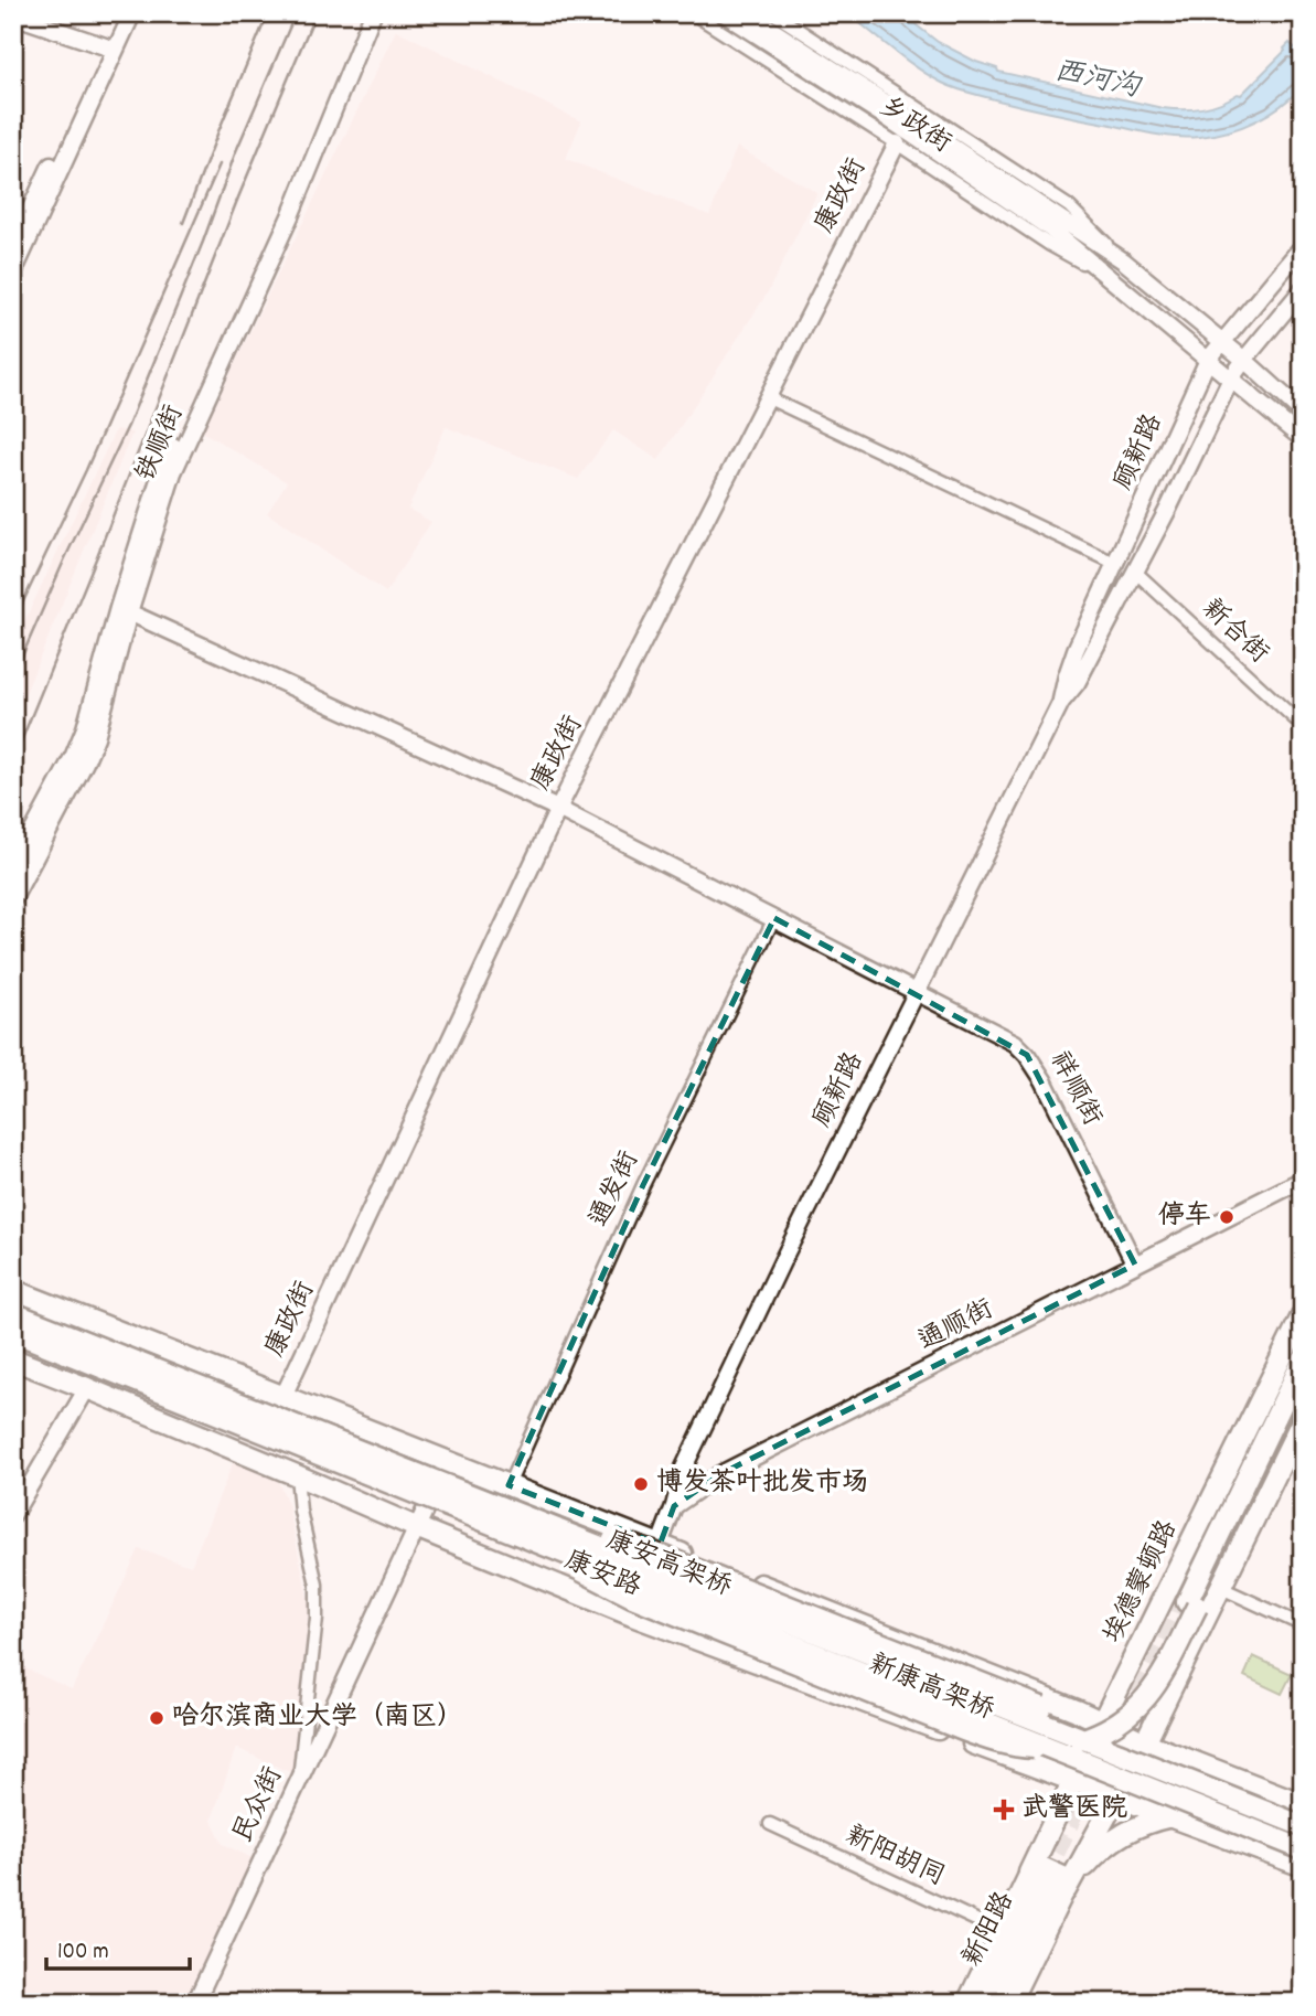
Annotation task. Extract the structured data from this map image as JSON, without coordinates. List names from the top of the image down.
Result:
{
  "streets": {
    "highway": [
      "康安高架桥",
      "康安路",
      "埃德蒙顿路",
      "新康高架桥"
    ],
    "main road": [
      "乡政街",
      "康政街",
      "铁顺街",
      "顾新路",
      "祥顺街",
      "通顺街",
      "民众街",
      "新阳路"
    ],
    "street": ["新合街", "通发街", "新阳胡同"]
  },
  "crossings": [
    ["乡政街", "康政街"],
    ["乡政街", "顾新路"],
    ["康政街", "祥顺街"],
    ["康政街", "康安路"],
    ["铁顺街", "祥顺街"],
    ["顾新路", "新合街"],
    ["顾新路", "祥顺街"],
    ["顾新路", "通顺街"],
    ["祥顺街", "通发街"],
    ["祥顺街", "通顺街"],
    ["通发街", "康安路"],
    ["康安高架桥", "新康高架桥"],
    ["康安路", "埃德蒙顿路"],
    ["康安路", "民众街"],
    ["埃德蒙顿路", "新阳路"]
  ],
  "water": ["西河沟"],
  "places": {
    "other": ["停车", "博发茶叶批发市场", "哈尔滨商业大学（南区）"],
    "health": ["武警医院"]
  },
  "scale_bar": "100 m"
}
